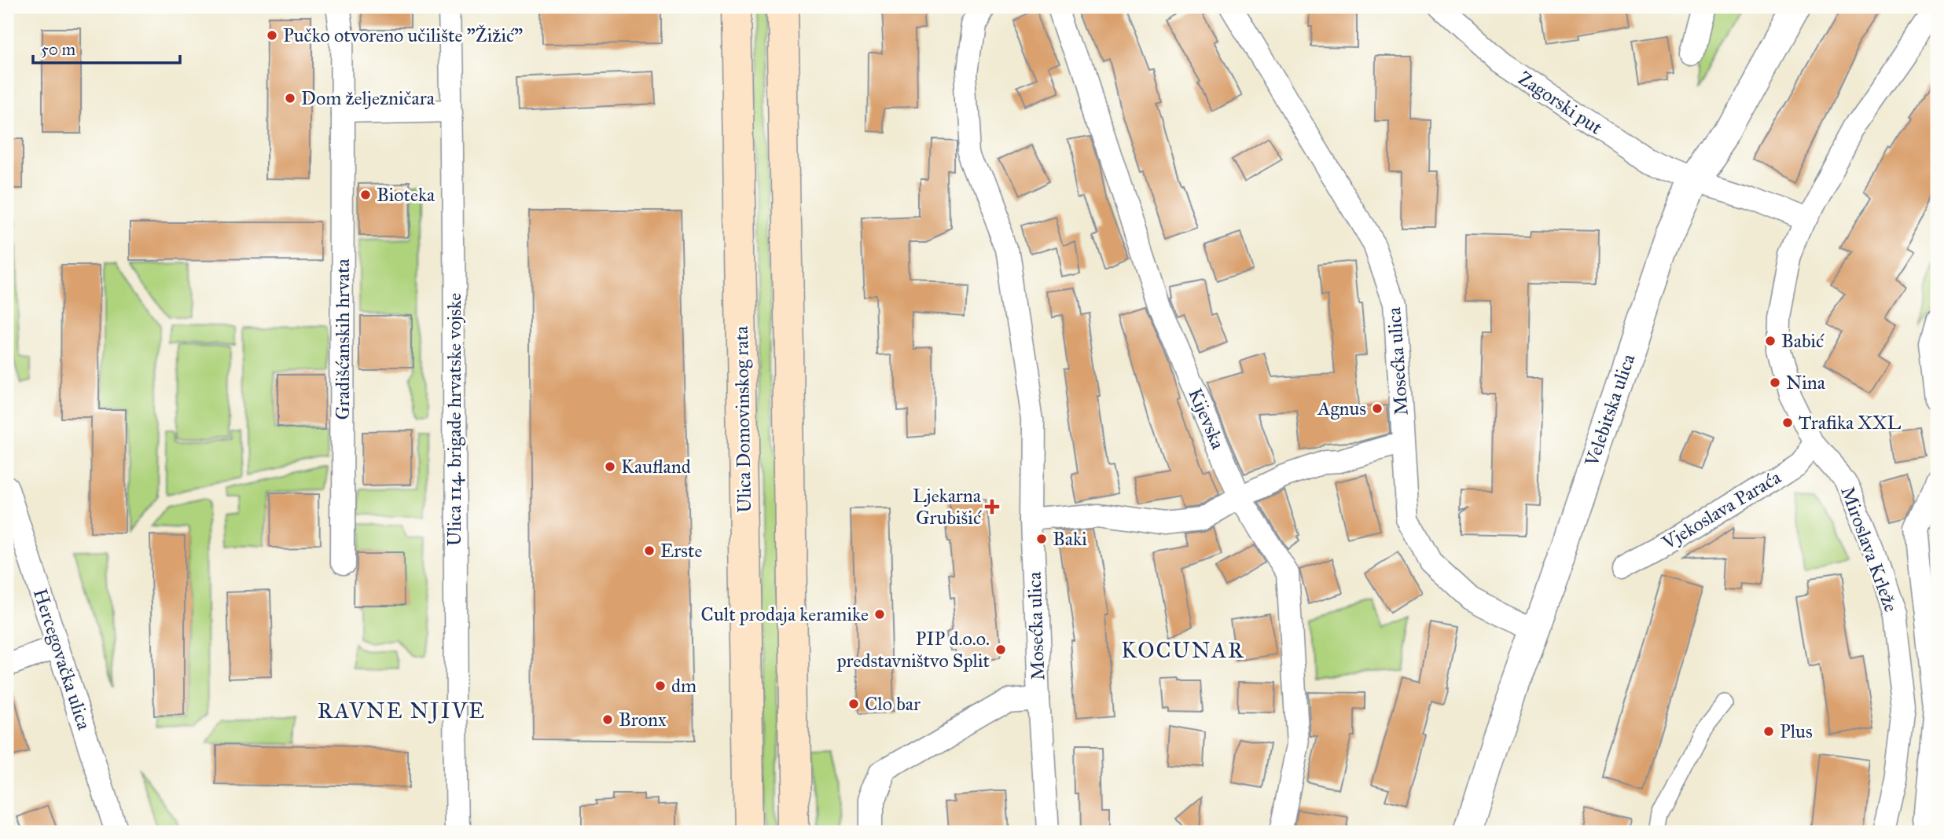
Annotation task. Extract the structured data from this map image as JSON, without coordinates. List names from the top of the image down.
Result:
{
  "streets": {
    "main road": ["Ulica Domovinskog rata"],
    "street": [
      "Zagorski put",
      "Gradišćanskih hrvata",
      "Mosećka ulica",
      "Velebitska ulica",
      "Kijevska",
      "Ulica 114. brigade hrvatske vojske",
      "Vjekoslava Paraća",
      "Miroslava Krleže",
      "Hercegovačka ulica"
    ]
  },
  "crossings": [
    ["Zagorski put", "Velebitska ulica"],
    ["Mosećka ulica", "Velebitska ulica"],
    ["Vjekoslava Paraća", "Miroslava Krleže"]
  ],
  "districts": ["KOCUNAR", "RAVNE NJIVE"],
  "places": {
    "other": [
      "Pučko otvoreno učilište \"Žižić\"",
      "Dom željezničara",
      "Bioteka",
      "Babić",
      "Nina",
      "Agnus",
      "Trafika XXL",
      "Kaufland",
      "Baki",
      "Erste",
      "Cult prodaja keramike",
      "PIP d.o.o. predstavništvo Split",
      "dm",
      "Clo bar",
      "Bronx",
      "Plus"
    ],
    "health": ["Ljekarna Grubišić"]
  },
  "scale_bar": "50 m"
}
